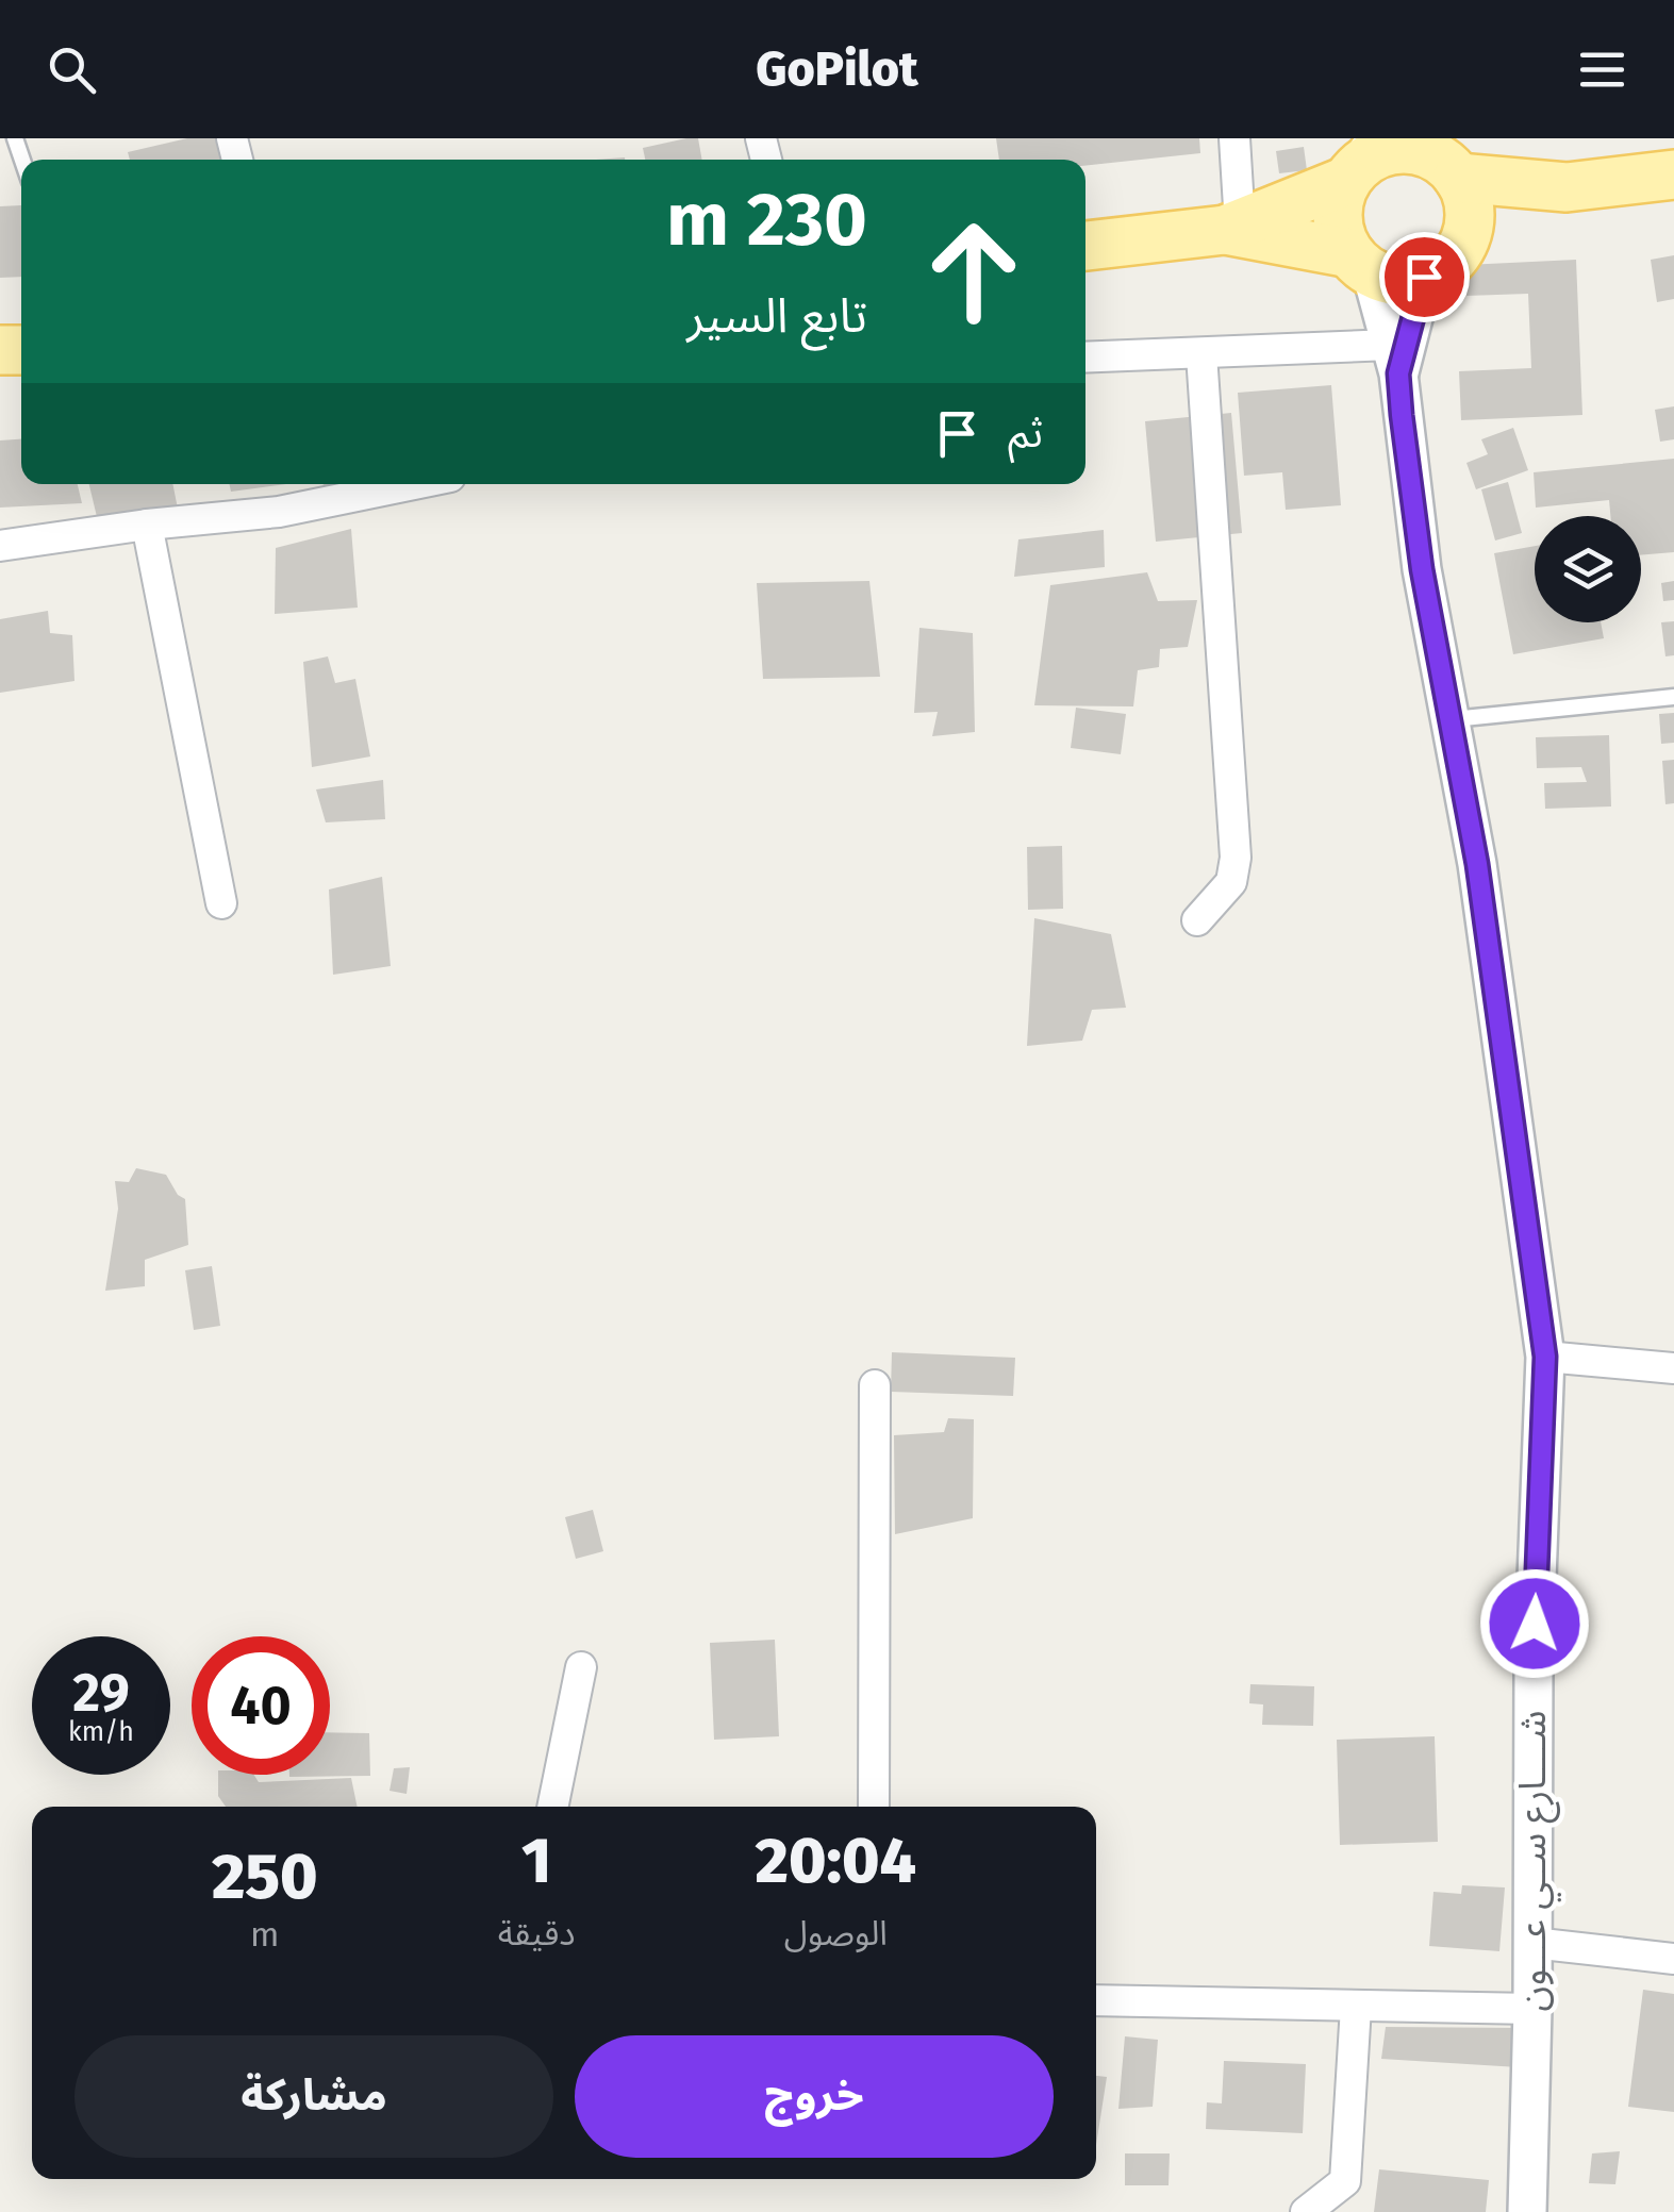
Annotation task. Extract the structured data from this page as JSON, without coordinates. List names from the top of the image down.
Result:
{
  "streets": {
    "street": ["شــــارع ســي عـــون"]
  },
  "page": {
    "header": "GoPilot",
    "turn": ["230 m", "تابع السير"],
    "then": "ثم",
    "speed": "29 km/h",
    "limit": "40",
    "eta": [
      "20:04",
      "الوصول",
      "1",
      "دقيقة",
      "250",
      "m"
    ],
    "buttons": ["خروج", "مشاركة"]
  }
}
